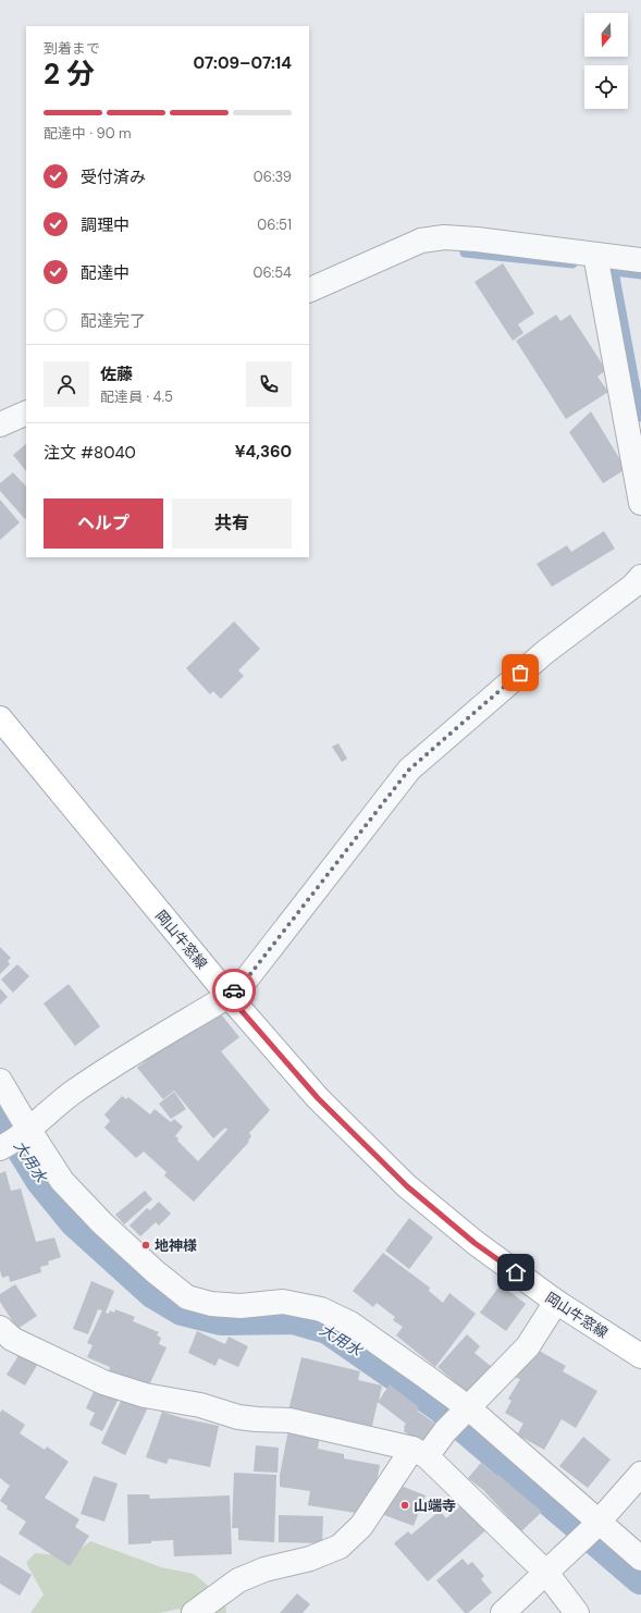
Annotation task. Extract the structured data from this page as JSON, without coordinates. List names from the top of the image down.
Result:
{
  "streets": {
    "main road": ["岡山牛窓線"]
  },
  "water": ["大用水"],
  "places": ["地神様", "山端寺"],
  "north": "bottom",
  "page": {
    "heading": ["2 分", "到着まで", "07:09–07:14"],
    "panel": [
      "佐藤",
      "配達員 · 4.5",
      "注文 #8040",
      "¥4,360"
    ],
    "bar": "配達中 · 90 m",
    "list": [
      ["受付済み", "06:39"],
      ["調理中", "06:51"],
      ["配達中", "06:54"],
      "配達完了"
    ],
    "buttons": ["ヘルプ", "共有"]
  }
}
